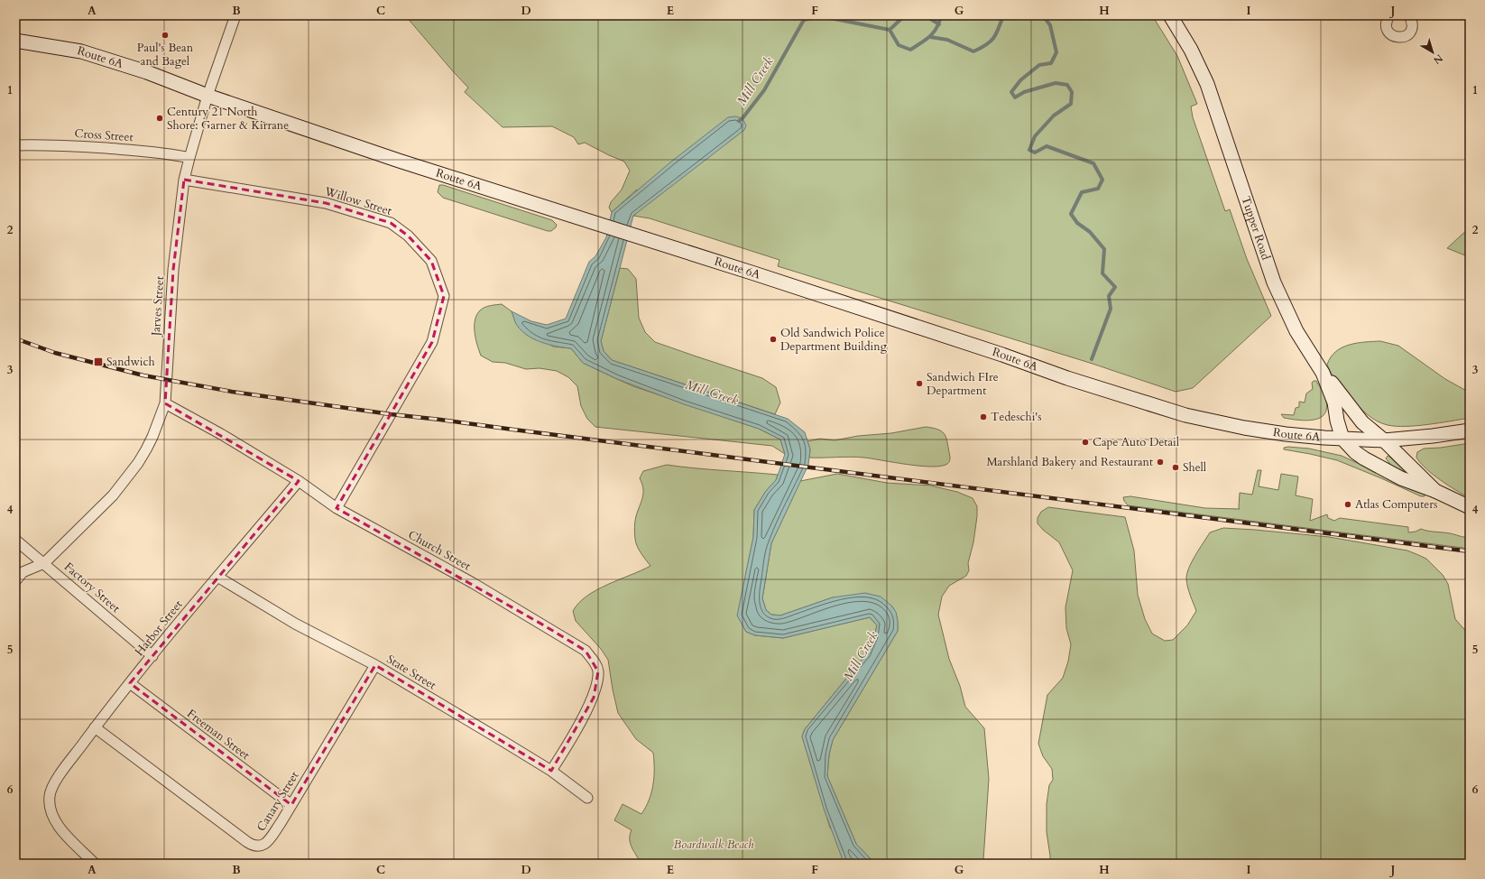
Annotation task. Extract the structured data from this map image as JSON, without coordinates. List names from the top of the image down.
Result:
{
  "streets": {
    "main road": ["Route 6A", "Tupper Road"],
    "street": [
      "Cross Street",
      "Willow Street",
      "Jarves Street",
      "Church Street",
      "Factory Street",
      "Harbor Street",
      "State Street",
      "Freeman Street",
      "Canary Street"
    ]
  },
  "crossings": [
    ["Route 6A", "Tupper Road"],
    ["Route 6A", "Jarves Street"],
    ["Cross Street", "Jarves Street"],
    ["Willow Street", "Jarves Street"],
    ["Willow Street", "Church Street"],
    ["Jarves Street", "Church Street"],
    ["Jarves Street", "Factory Street"],
    ["Church Street", "Harbor Street"],
    ["Church Street", "State Street"],
    ["Factory Street", "Harbor Street"],
    ["Harbor Street", "State Street"],
    ["Harbor Street", "Freeman Street"],
    ["Harbor Street", "Canary Street"],
    ["State Street", "Canary Street"],
    ["Freeman Street", "Canary Street"]
  ],
  "water": ["Mill Creek"],
  "parks": ["Boardwalk Beach"],
  "places": {
    "other": [
      "Paul's Bean and Bagel",
      "Century 21 North Shore: Garner & Kirrane",
      "Old Sandwich Police Department Building",
      "Sandwich FIre Department",
      "Tedeschi's",
      "Cape Auto Detail",
      "Marshland Bakery and Restaurant",
      "Shell",
      "Atlas Computers"
    ],
    "transit": ["Sandwich"]
  },
  "north": "bottom right",
  "grid": {
    "columns": [
      "A",
      "B",
      "C",
      "D",
      "E",
      "F",
      "G",
      "H",
      "I",
      "J"
    ],
    "rows": [
      "1",
      "2",
      "3",
      "4",
      "5",
      "6"
    ]
  }
}
